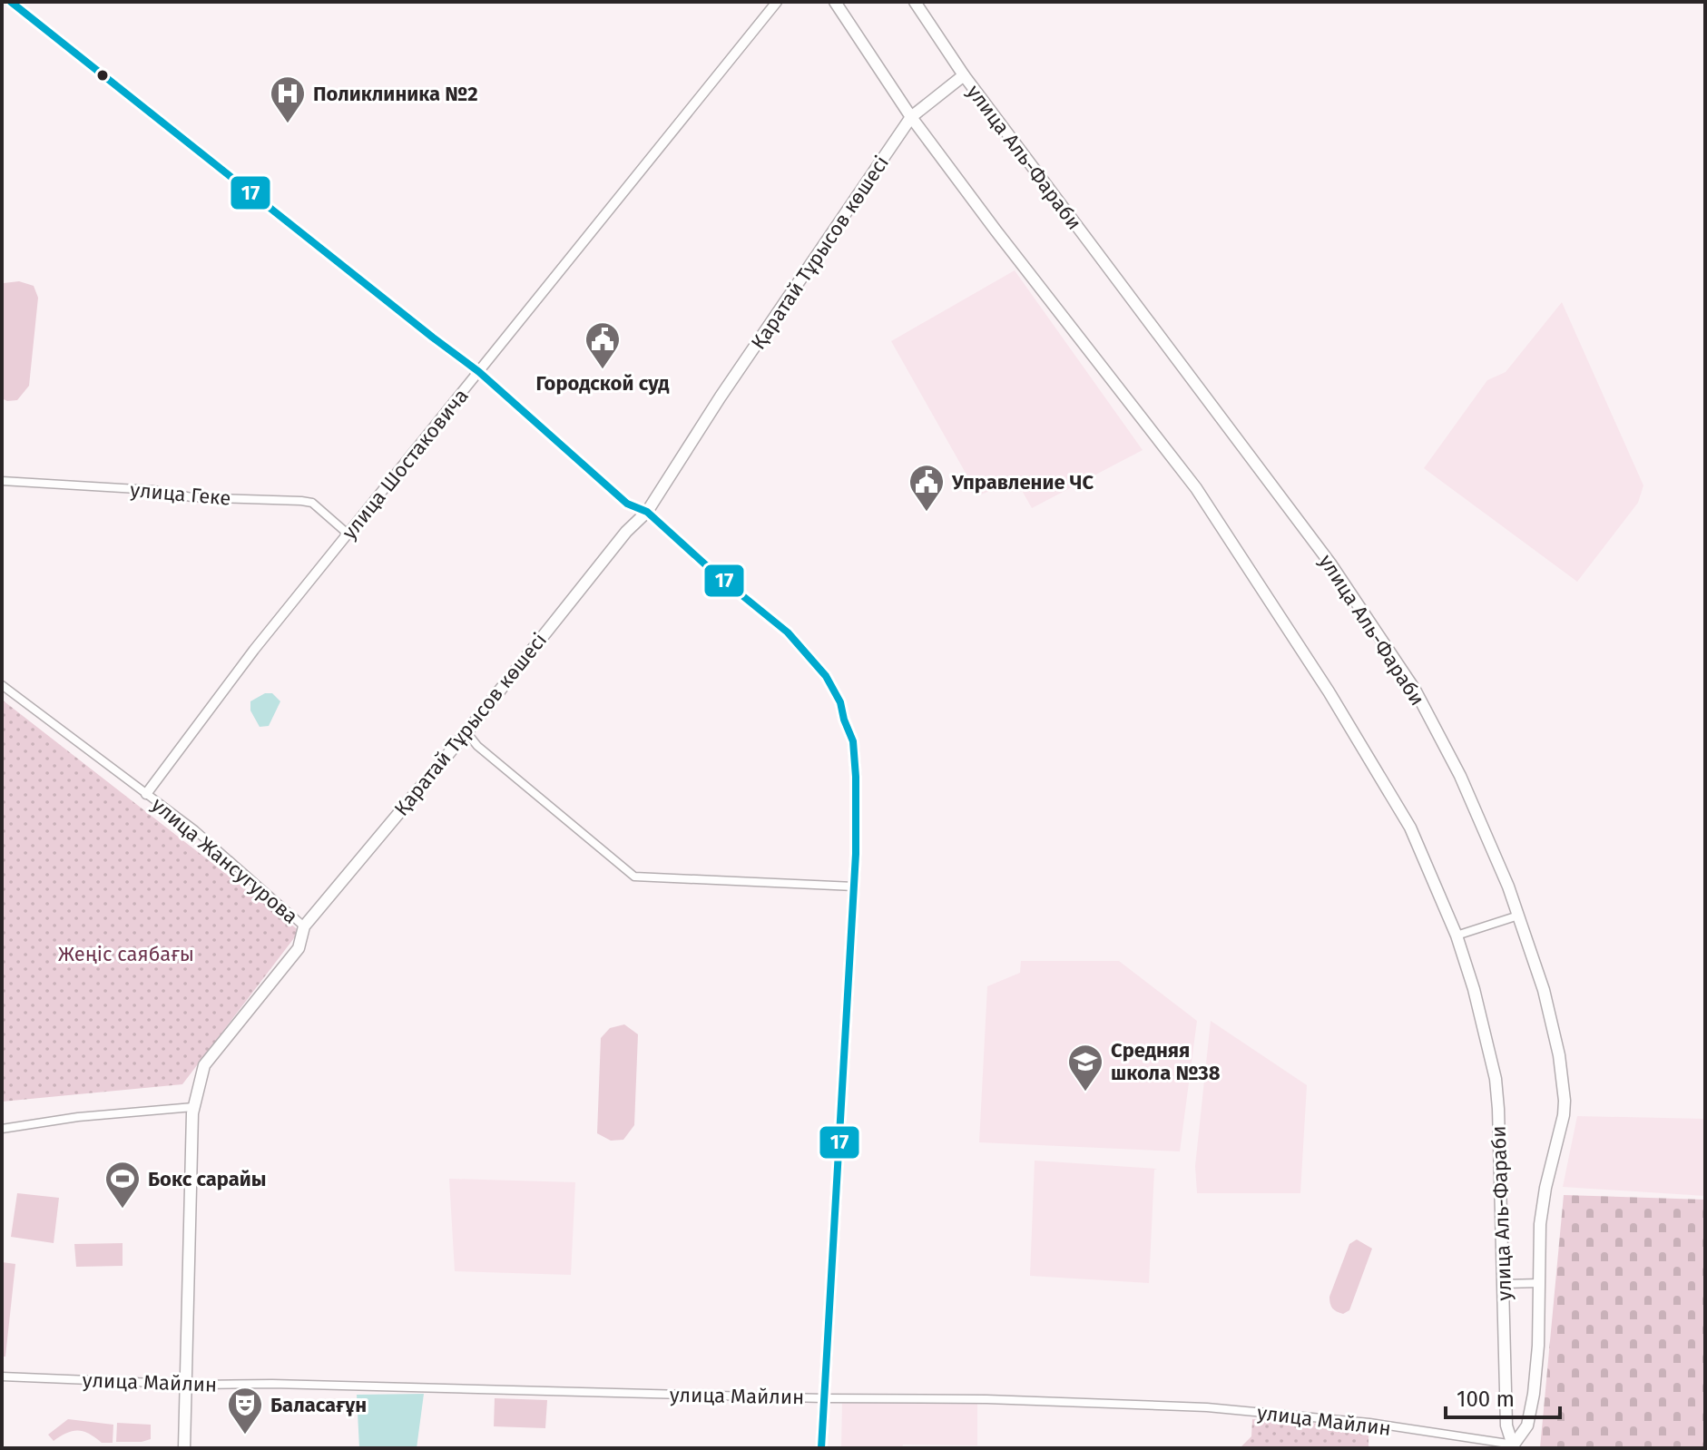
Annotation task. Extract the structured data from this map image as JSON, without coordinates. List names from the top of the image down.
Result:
{
  "streets": {
    "main road": ["улица Аль-Фараби", "Қаратай Тұрысов көшесі"],
    "street": [
      "улица Шостаковича",
      "улица Геке",
      "улица Жансугурова",
      "улица Майлин"
    ]
  },
  "crossings": [
    ["улица Аль-Фараби", "Қаратай Тұрысов көшесі"],
    ["улица Аль-Фараби", "улица Майлин"],
    ["Қаратай Тұрысов көшесі", "улица Жансугурова"],
    ["Қаратай Тұрысов көшесі", "улица Майлин"],
    ["улица Шостаковича", "улица Геке"],
    ["улица Шостаковича", "улица Жансугурова"]
  ],
  "parks": ["Жеңіс саябағы"],
  "places": {
    "hospital": ["Поликлиника №2"],
    "public building": ["Городской суд", "Управление ЧС"],
    "school or university": ["Средняя школа №38"],
    "sports": ["Бокс сарайы"],
    "theatre": ["Баласағұн"]
  },
  "lines": ["transit line 17"],
  "scale_bar": "100 m"
}
